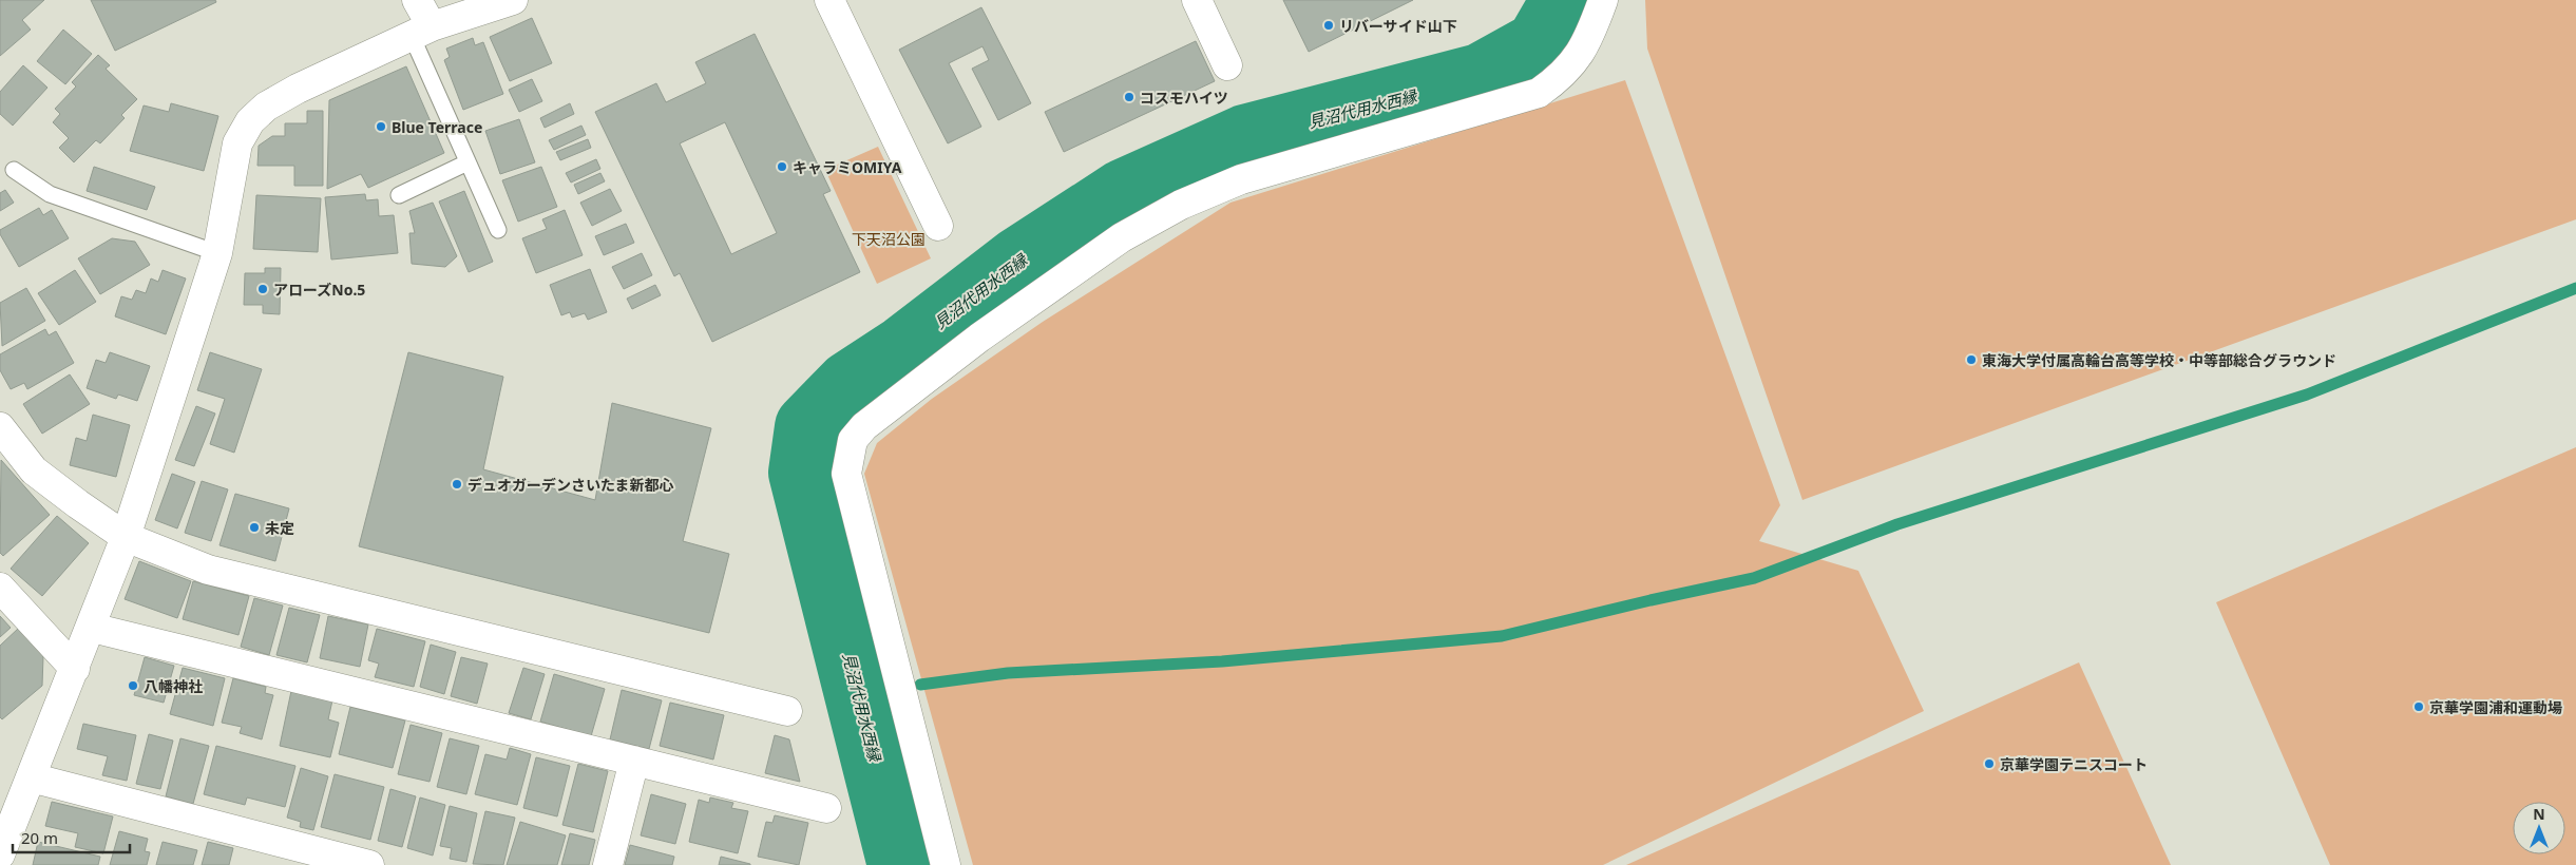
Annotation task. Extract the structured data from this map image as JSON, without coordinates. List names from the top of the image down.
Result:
{
  "water": ["見沼代用水西縁"],
  "parks": ["下天沼公園"],
  "places": [
    "リバーサイド山下",
    "コスモハイツ",
    "Blue Terrace",
    "キャラミOMIYA",
    "アローズNo.5",
    "東海大学付属高輪台高等学校・中等部総合グラウンド",
    "デュオガーデンさいたま新都心",
    "未定",
    "八幡神社",
    "京華学園浦和運動場",
    "京華学園テニスコート"
  ],
  "scale_bar": "20 m",
  "north": "top"
}
